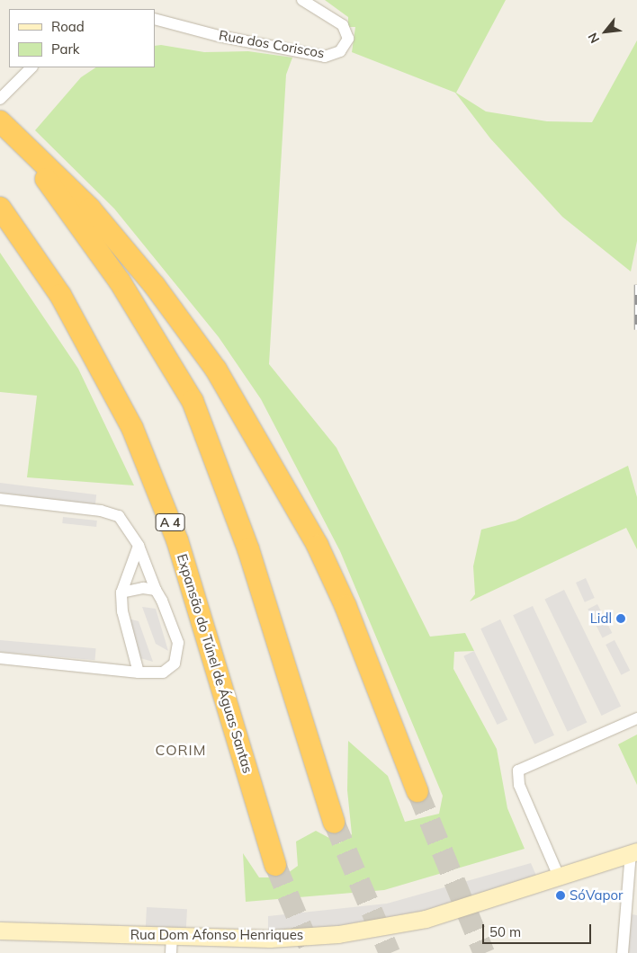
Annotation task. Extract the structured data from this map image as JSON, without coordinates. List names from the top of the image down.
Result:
{
  "streets": {
    "highway": ["A 4", "Expansão do Túnel de Águas Santas"],
    "main road": ["Rua Dom Afonso Henriques"],
    "street": ["Rua dos Coriscos"]
  },
  "districts": ["CORIM"],
  "places": ["Lidl", "SóVapor"],
  "legend": ["Road", "Park"],
  "scale_bar": "50 m",
  "north": "bottom left"
}
